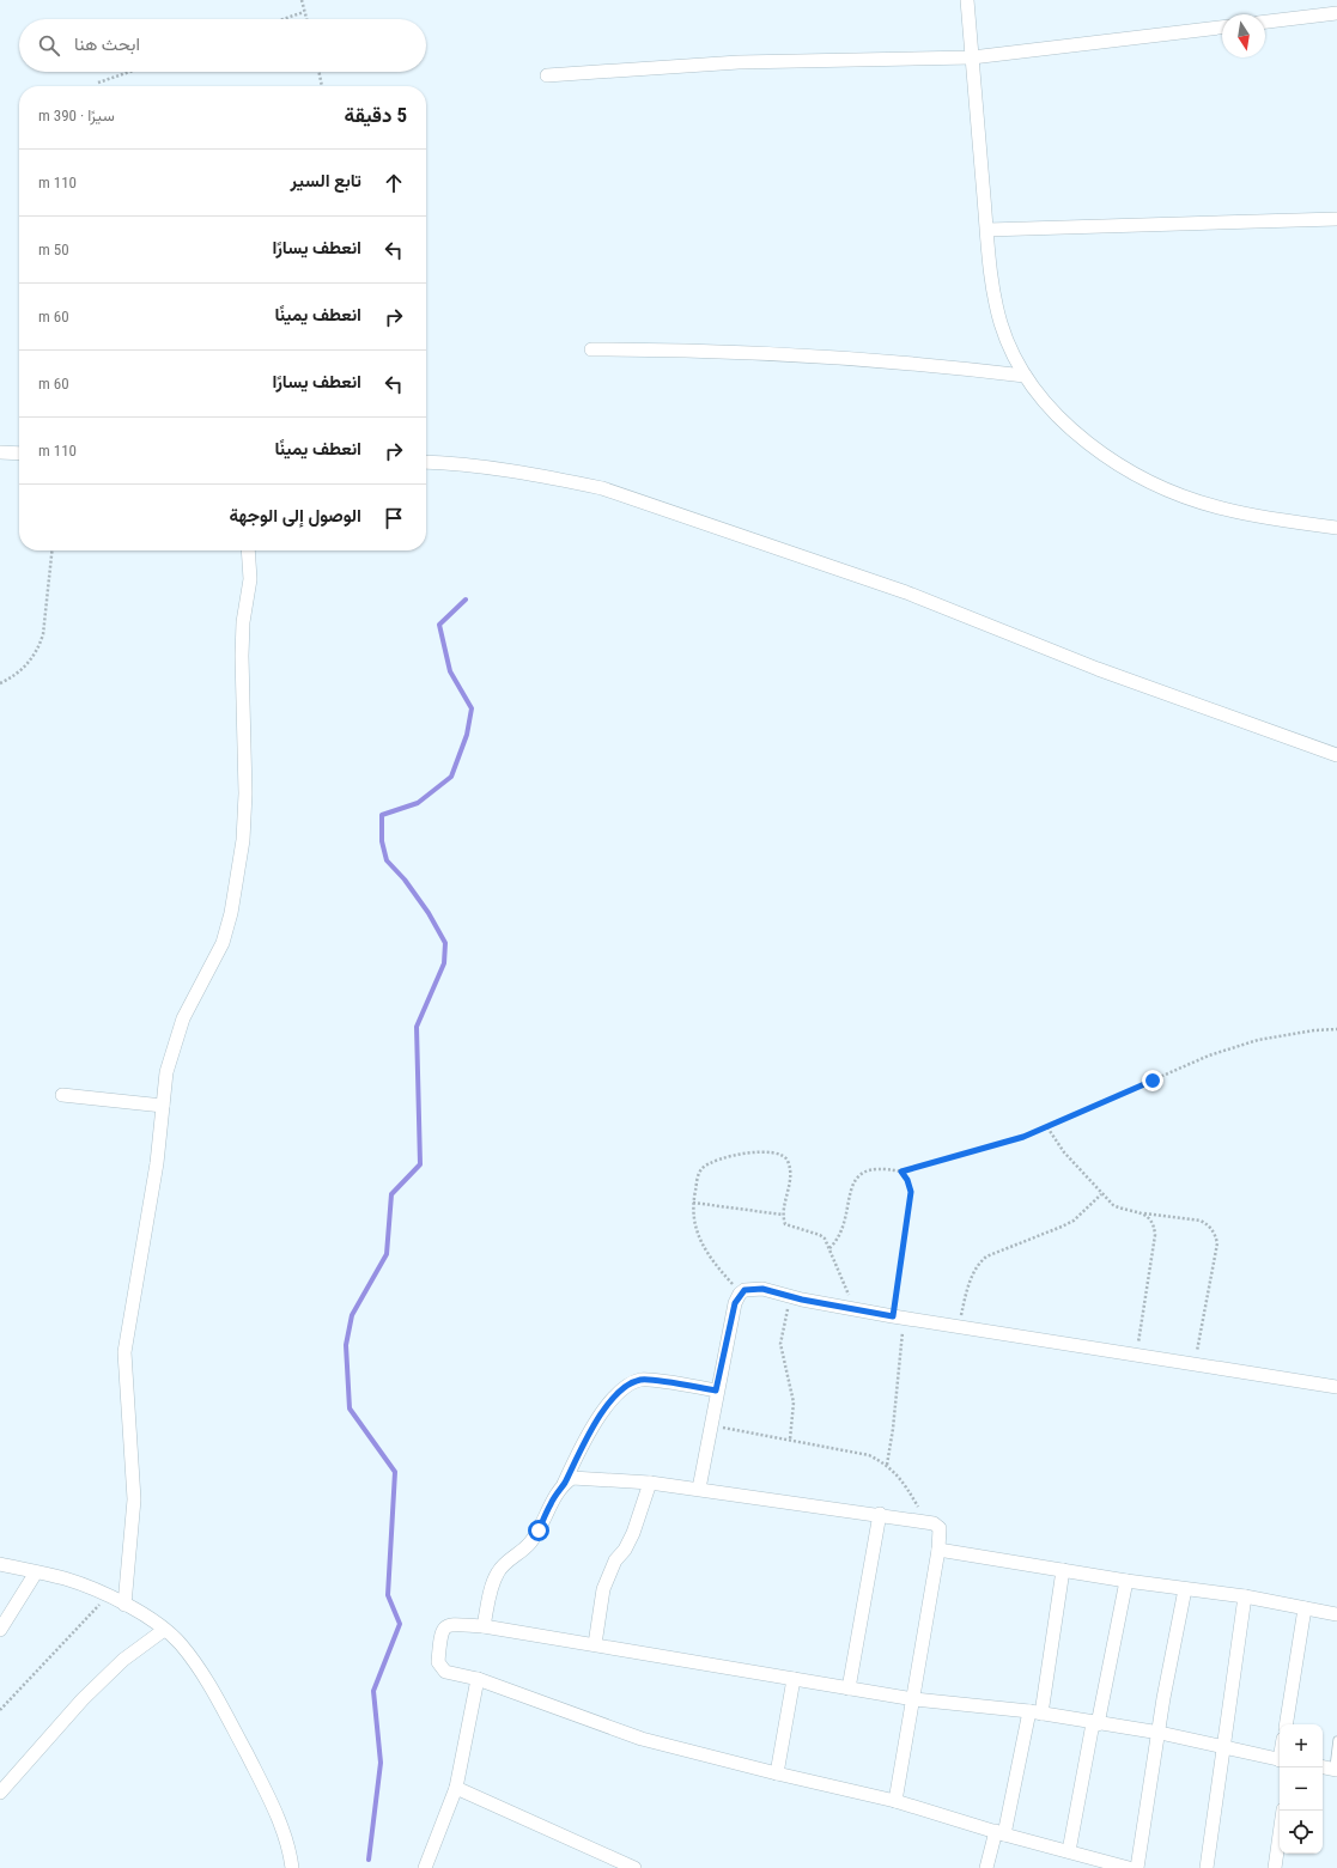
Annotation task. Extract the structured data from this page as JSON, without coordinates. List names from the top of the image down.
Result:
{
  "north": "bottom",
  "page": {
    "search": "ابحث هنا",
    "heading": ["5 دقيقة", "سيرًا · 390 m"],
    "list": [
      ["تابع السير", "110 m"],
      ["انعطف يسارًا", "50 m"],
      ["انعطف يمينًا", "60 m"],
      ["انعطف يسارًا", "60 m"],
      ["انعطف يمينًا", "110 m"],
      "الوصول إلى الوجهة"
    ],
    "map_buttons": ["+", "−"]
  }
}
